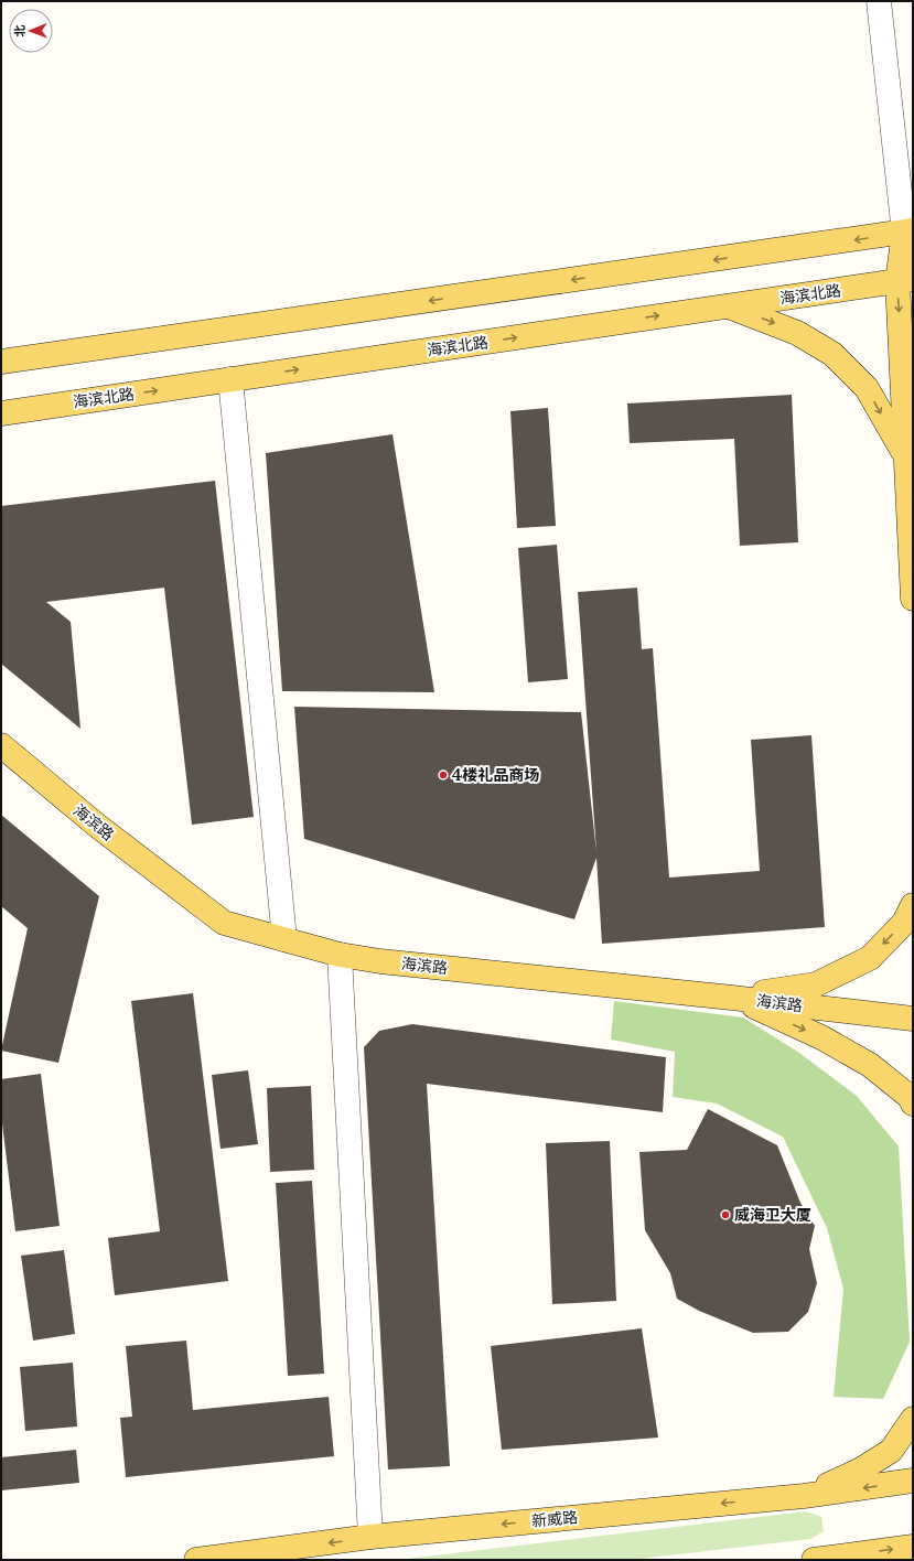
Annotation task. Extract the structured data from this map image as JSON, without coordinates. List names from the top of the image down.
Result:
{
  "streets": {
    "main road": ["海滨北路", "海滨路", "新威路"]
  },
  "one_way": ["新威路"],
  "places": ["4楼礼品商场", "威海卫大厦"],
  "north": "left"
}
